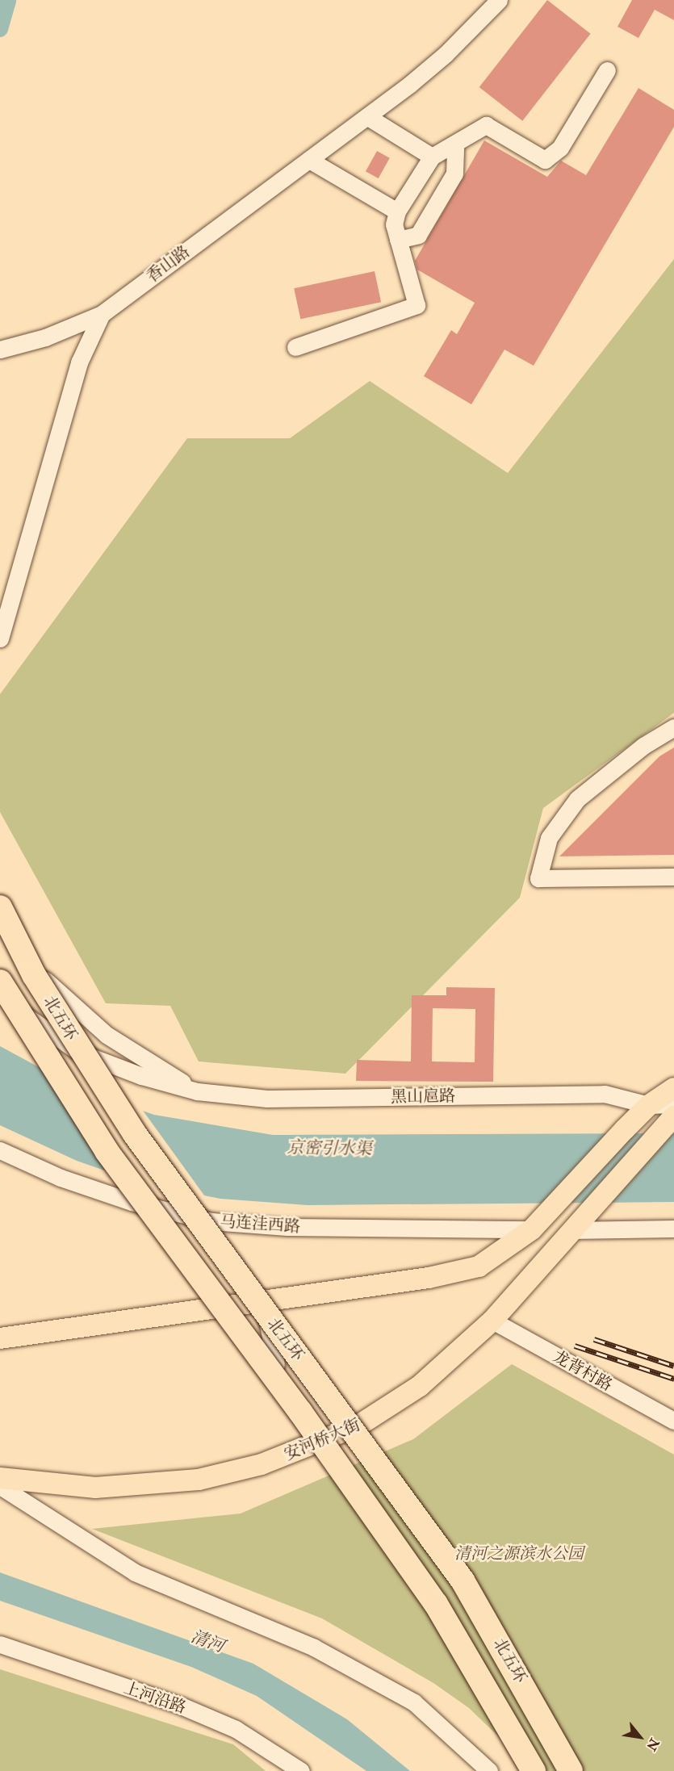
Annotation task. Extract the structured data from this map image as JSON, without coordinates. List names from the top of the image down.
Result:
{
  "streets": {
    "highway": ["北五环"],
    "main road": ["安河桥大街"],
    "street": [
      "香山路",
      "黑山扈路",
      "马连洼西路",
      "龙背村路",
      "上河沿路"
    ]
  },
  "crossings": [
    ["龙背村路", "安河桥大街"]
  ],
  "water": ["京密引水渠", "清河"],
  "parks": ["清河之源滨水公园"],
  "north": "bottom right"
}
